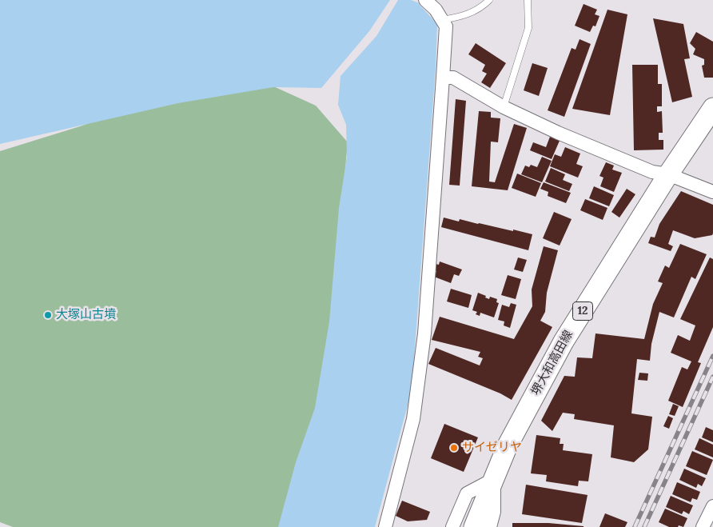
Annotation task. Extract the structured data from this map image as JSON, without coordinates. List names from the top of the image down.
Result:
{
  "streets": {
    "main road": ["12", "堺大和高田線"]
  },
  "places": ["大塚山古墳", "サイゼリヤ"]
}
